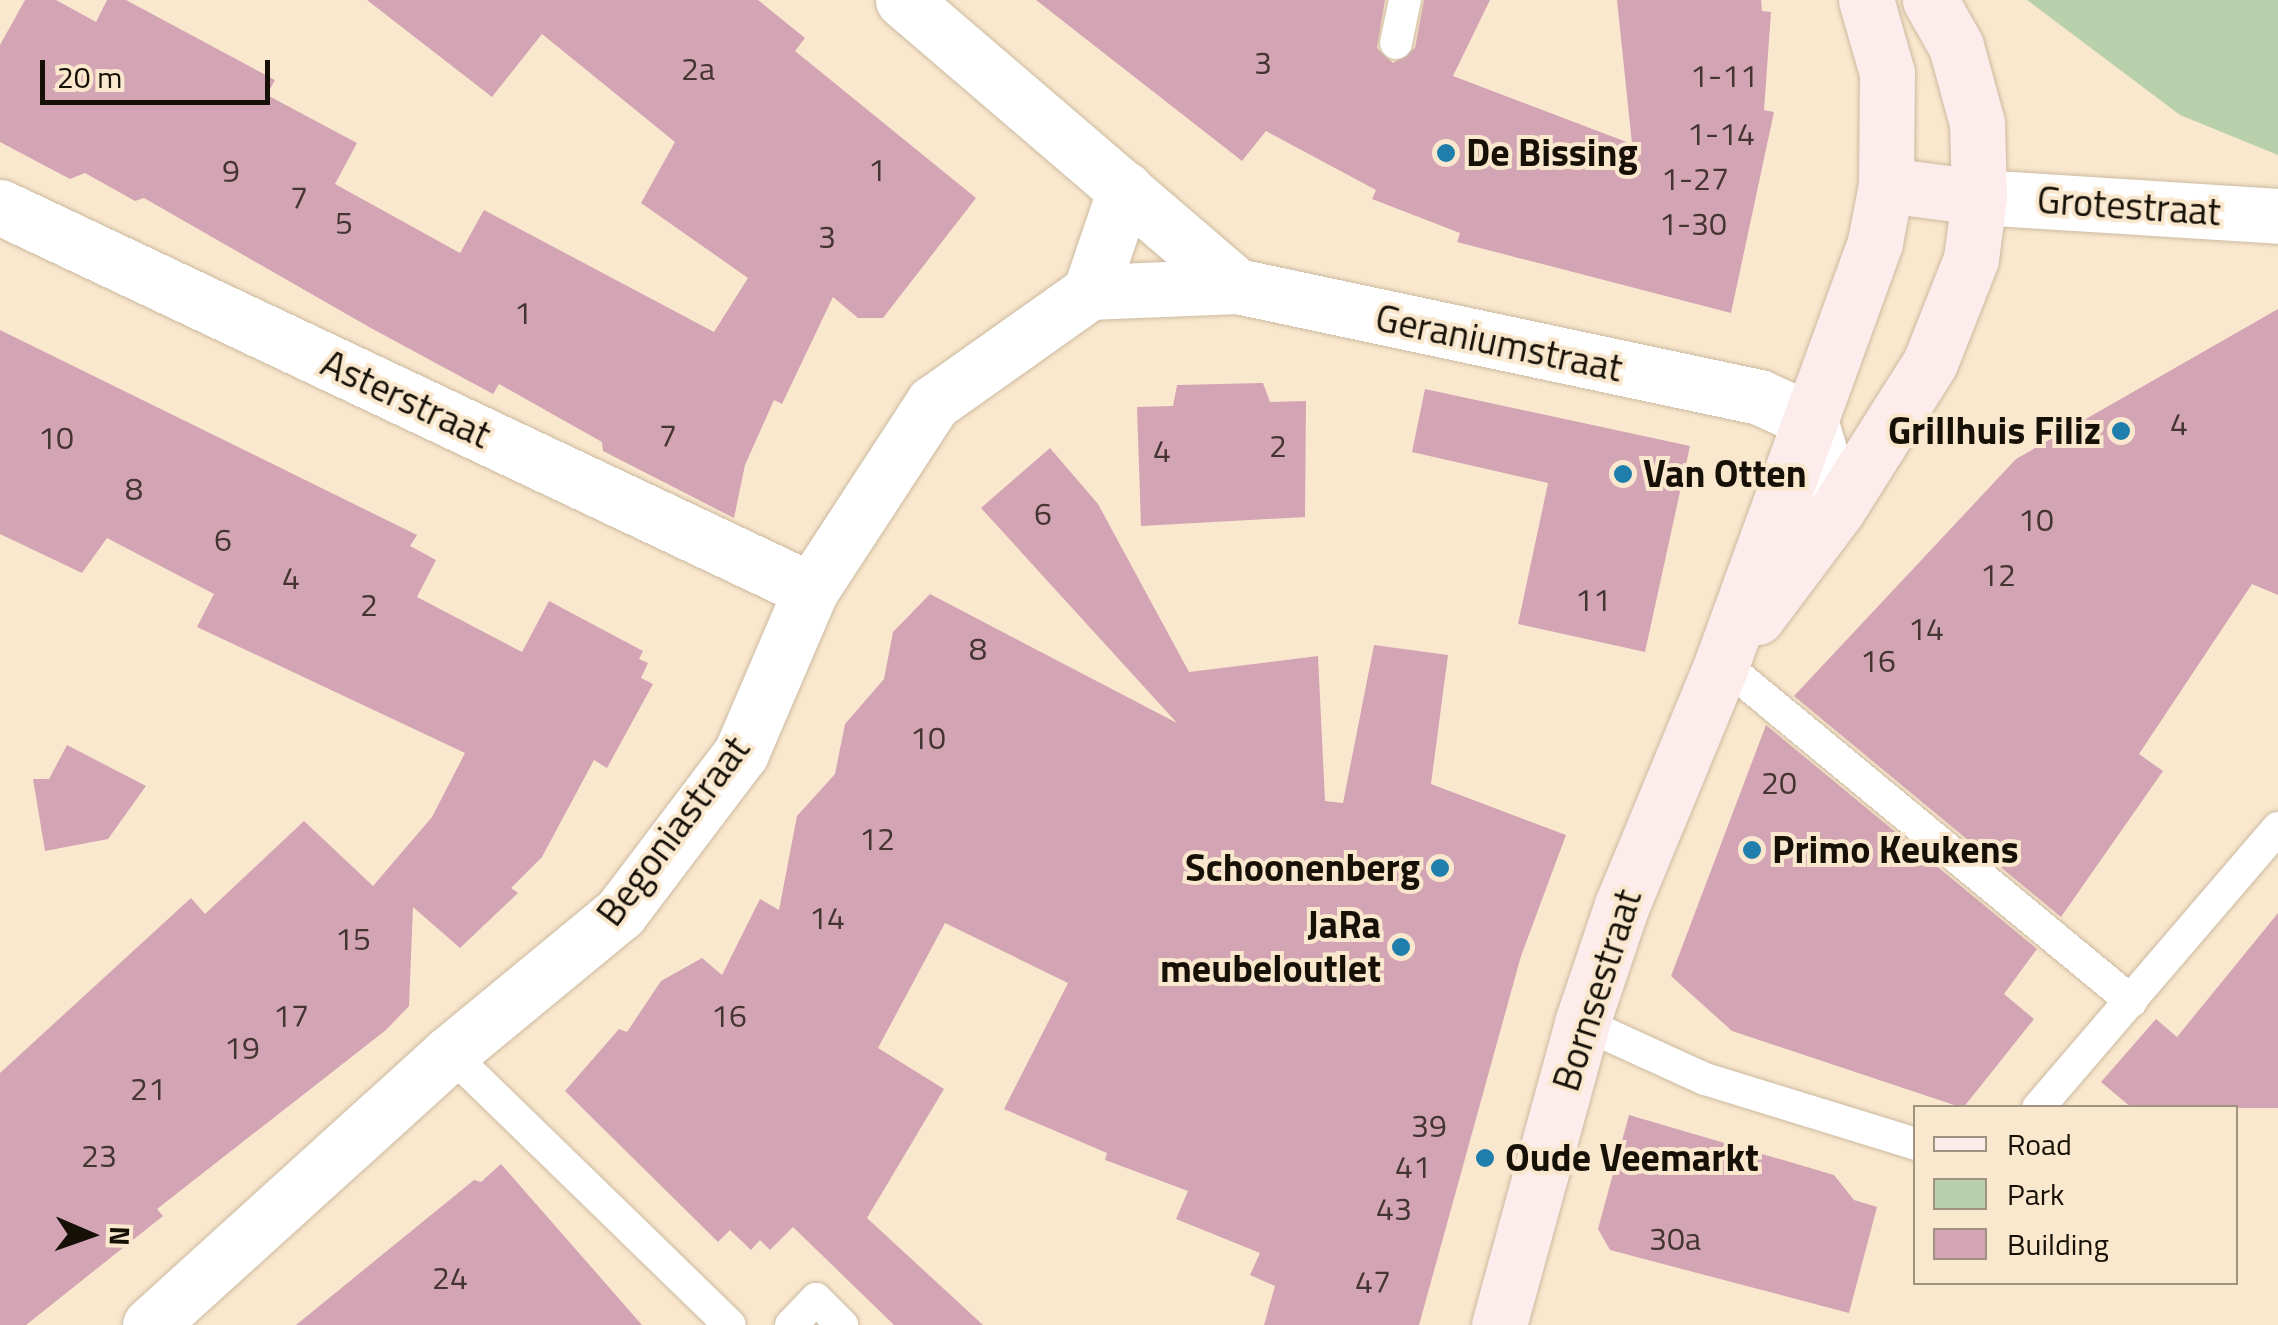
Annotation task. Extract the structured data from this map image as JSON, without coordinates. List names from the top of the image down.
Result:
{
  "streets": {
    "street": [
      "Grotestraat",
      "Geraniumstraat",
      "Asterstraat",
      "Begoniastraat",
      "Bornsestraat"
    ]
  },
  "crossings": [
    ["Grotestraat", "Bornsestraat"],
    ["Geraniumstraat", "Bornsestraat"],
    ["Asterstraat", "Begoniastraat"]
  ],
  "places": [
    "De Bissing",
    "Grillhuis Filiz",
    "Van Otten",
    "Primo Keukens",
    "Schoonenberg",
    "JaRa meubeloutlet",
    "Oude Veemarkt"
  ],
  "house_numbers": [
    "3",
    "2a",
    "1-11",
    "1-14",
    "1",
    "9",
    "1-27",
    "7",
    "5",
    "1-30",
    "3",
    "1",
    "4",
    "7",
    "10",
    "2",
    "4",
    "8",
    "6",
    "10",
    "6",
    "12",
    "4",
    "11",
    "2",
    "14",
    "8",
    "16",
    "10",
    "20",
    "12",
    "14",
    "15",
    "17",
    "16",
    "19",
    "21",
    "39",
    "23",
    "41",
    "43",
    "30a",
    "24",
    "47"
  ],
  "legend": ["Road", "Park", "Building"],
  "scale_bar": "20 m",
  "north": "right"
}
